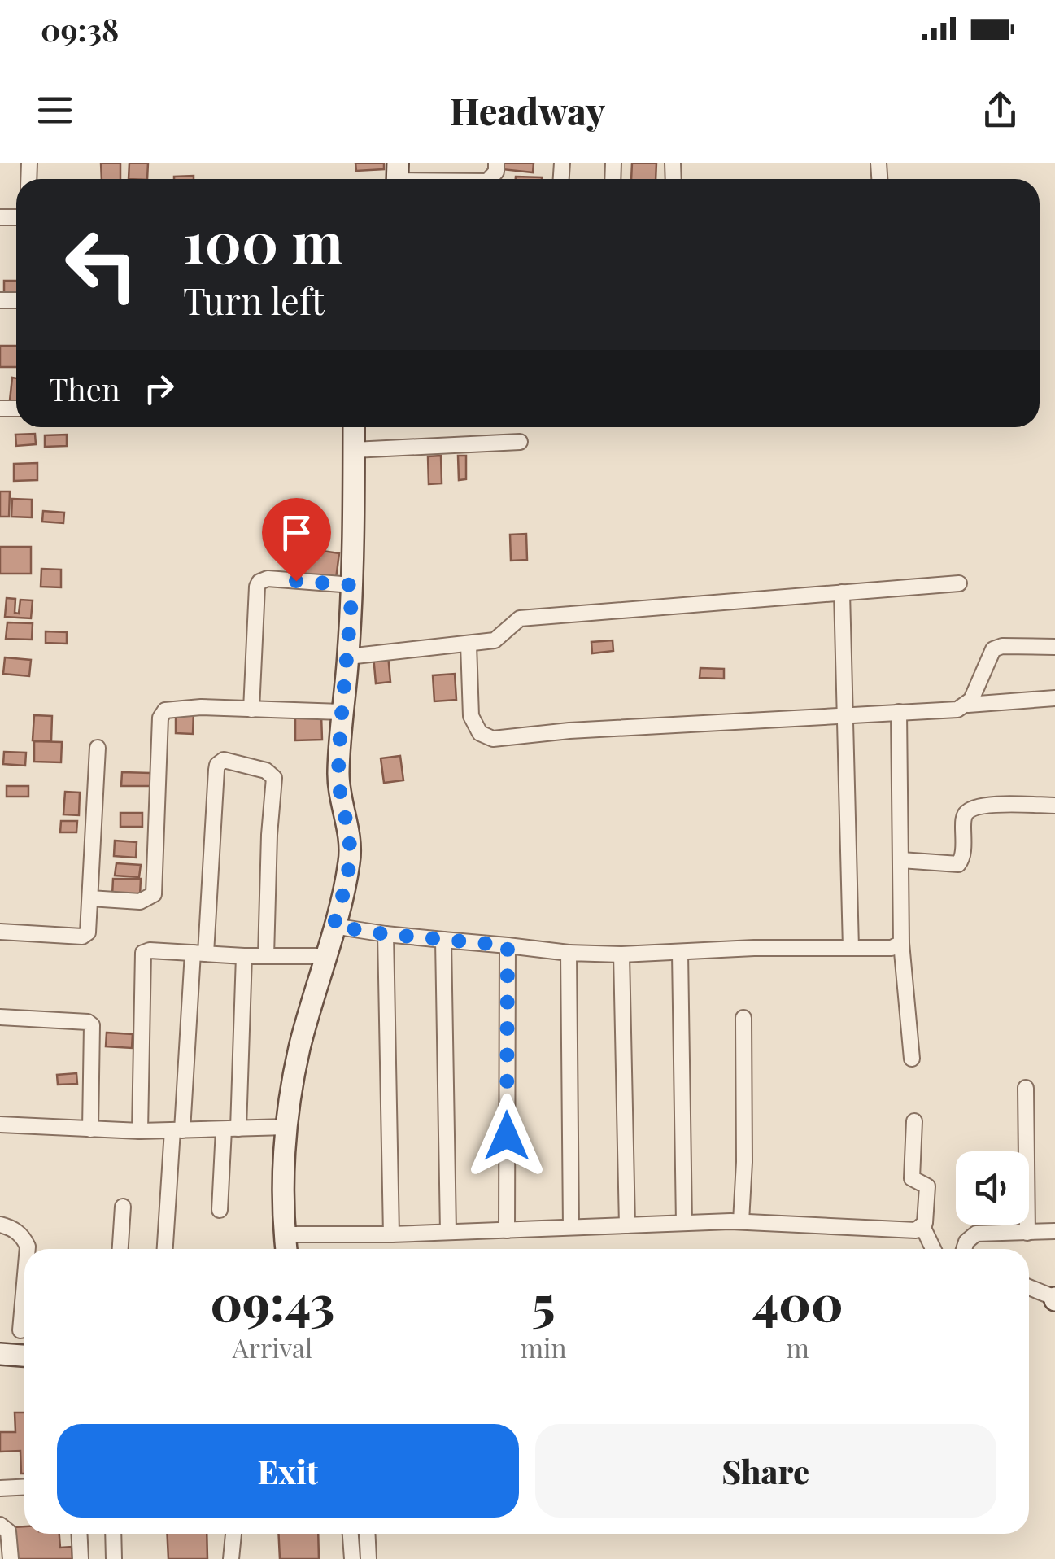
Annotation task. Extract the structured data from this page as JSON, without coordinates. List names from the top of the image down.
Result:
{
  "page": {
    "status": "09:38",
    "header": "Headway",
    "turn": ["100 m", "Turn left"],
    "then": "Then",
    "eta": [
      "09:43",
      "Arrival",
      "5",
      "min",
      "400",
      "m"
    ],
    "buttons": ["Exit", "Share"]
  }
}
